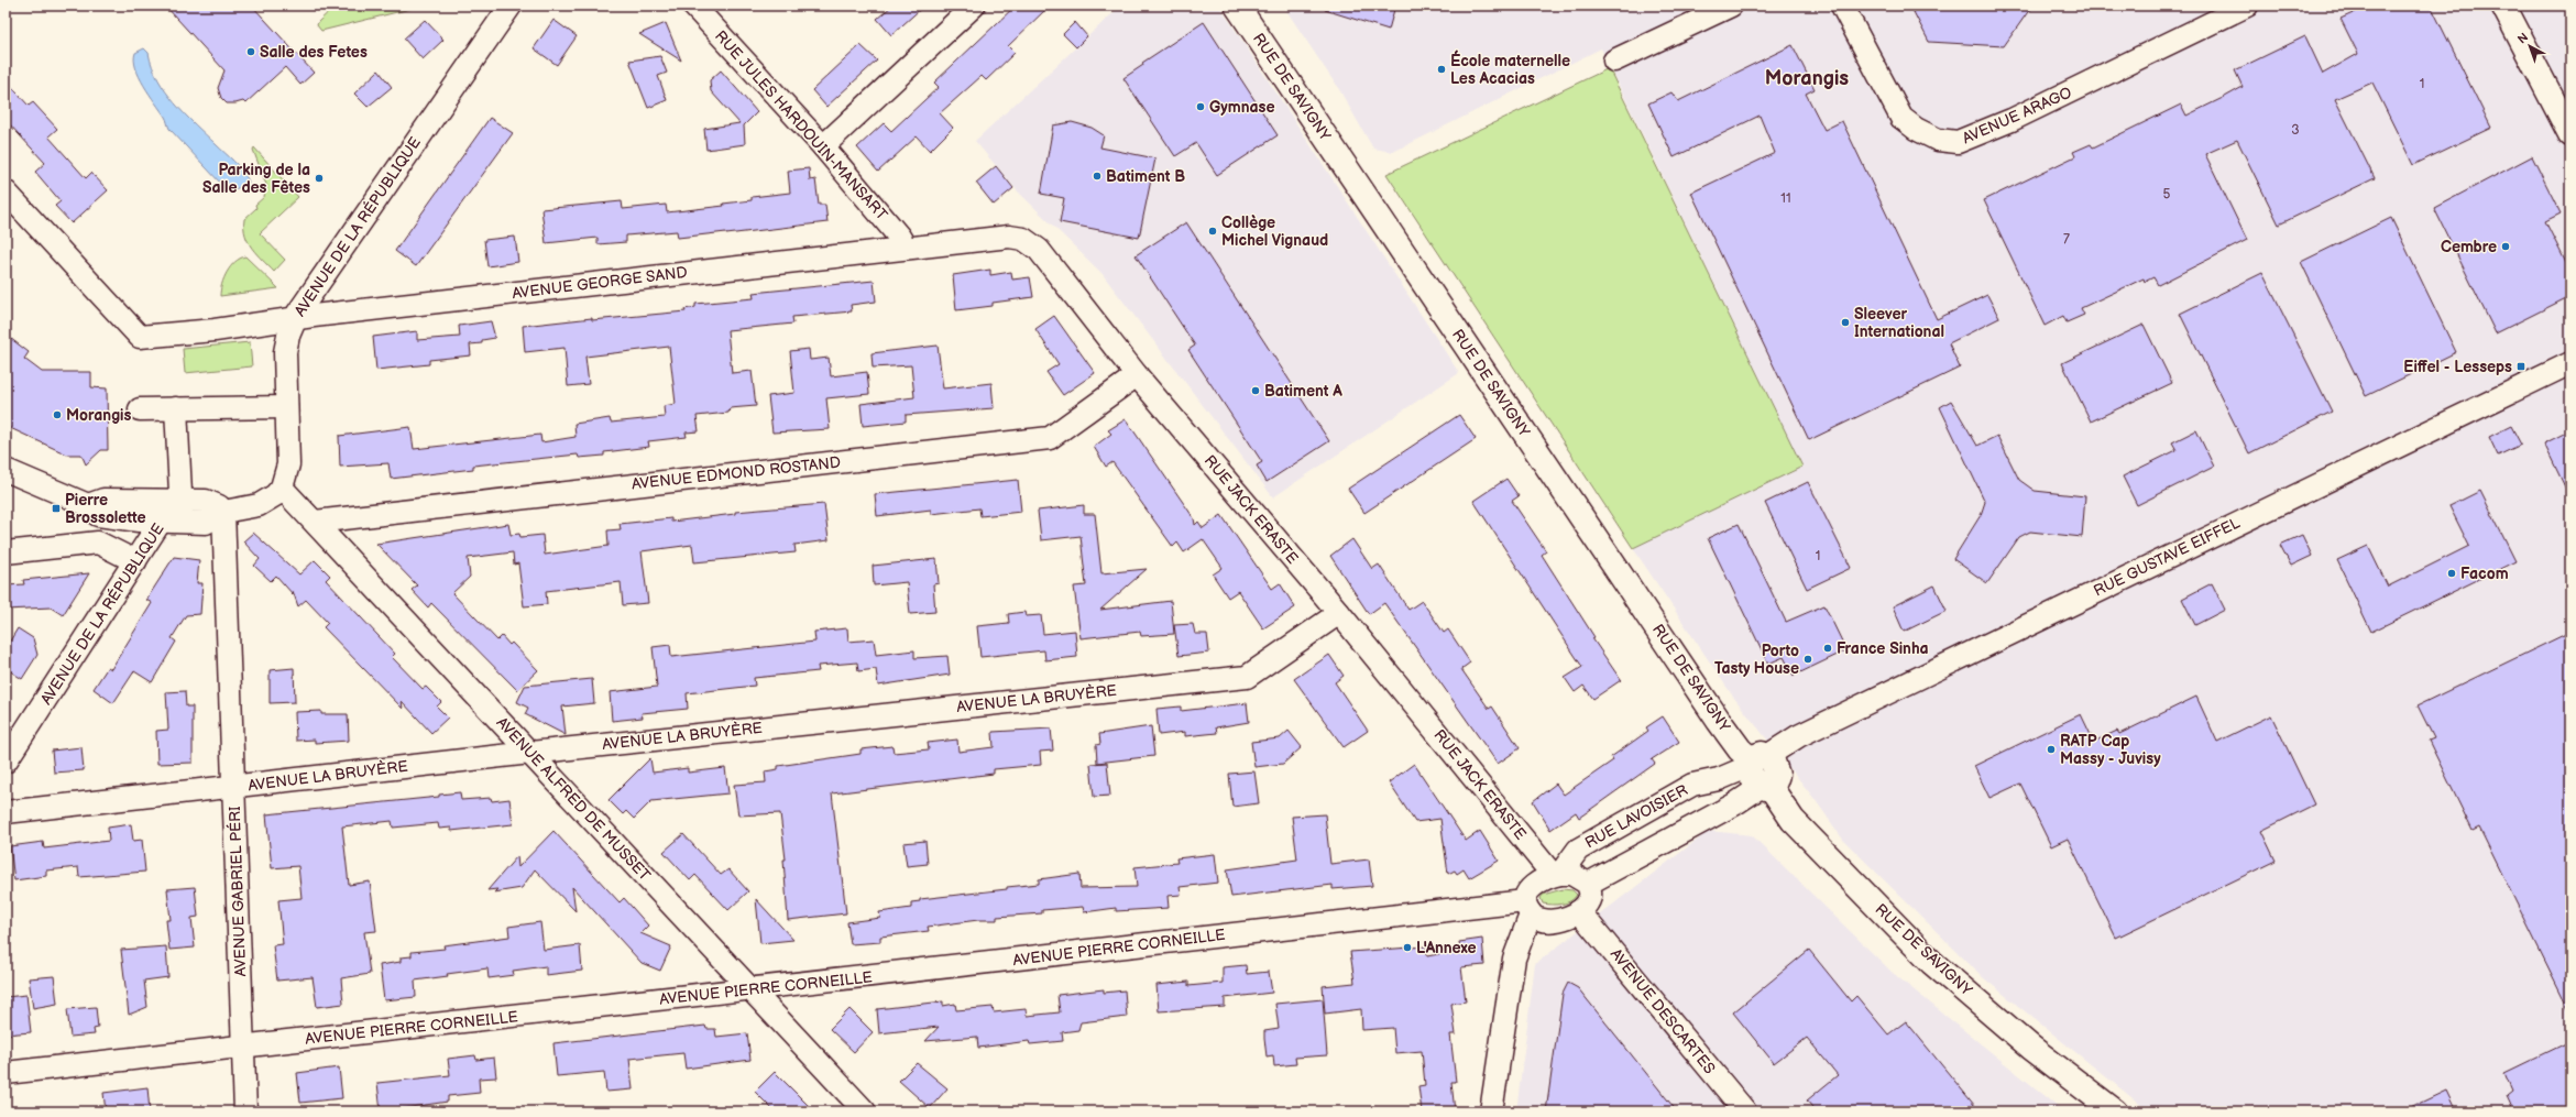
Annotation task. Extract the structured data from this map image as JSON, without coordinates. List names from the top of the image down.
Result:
{
  "streets": {
    "street": [
      "RUE DE SAVIGNY",
      "AVENUE ARAGO",
      "RUE JULES HARDOUIN-MANSART",
      "AVENUE DE LA RÉPUBLIQUE",
      "AVENUE GEORGE SAND",
      "AVENUE EDMOND ROSTAND",
      "RUE JACK ERASTE",
      "RUE GUSTAVE EIFFEL",
      "AVENUE LA BRUYÈRE",
      "AVENUE ALFRED DE MUSSET",
      "RUE LAVOISIER",
      "AVENUE GABRIEL PÉRI",
      "AVENUE PIERRE CORNEILLE",
      "AVENUE DESCARTES"
    ]
  },
  "crossings": [
    ["RUE DE SAVIGNY", "RUE GUSTAVE EIFFEL"],
    ["RUE DE SAVIGNY", "RUE LAVOISIER"],
    ["RUE JULES HARDOUIN-MANSART", "AVENUE GEORGE SAND"],
    ["RUE JULES HARDOUIN-MANSART", "RUE JACK ERASTE"],
    ["AVENUE DE LA RÉPUBLIQUE", "AVENUE GEORGE SAND"],
    ["AVENUE DE LA RÉPUBLIQUE", "AVENUE ALFRED DE MUSSET"],
    ["AVENUE GEORGE SAND", "RUE JACK ERASTE"],
    ["AVENUE EDMOND ROSTAND", "RUE JACK ERASTE"],
    ["AVENUE EDMOND ROSTAND", "AVENUE ALFRED DE MUSSET"],
    ["RUE JACK ERASTE", "AVENUE LA BRUYÈRE"],
    ["RUE JACK ERASTE", "RUE LAVOISIER"],
    ["RUE JACK ERASTE", "AVENUE PIERRE CORNEILLE"],
    ["RUE JACK ERASTE", "AVENUE DESCARTES"],
    ["RUE GUSTAVE EIFFEL", "RUE LAVOISIER"],
    ["AVENUE LA BRUYÈRE", "AVENUE ALFRED DE MUSSET"],
    ["AVENUE LA BRUYÈRE", "AVENUE GABRIEL PÉRI"],
    ["AVENUE ALFRED DE MUSSET", "AVENUE PIERRE CORNEILLE"],
    ["RUE LAVOISIER", "AVENUE PIERRE CORNEILLE"],
    ["RUE LAVOISIER", "AVENUE DESCARTES"],
    ["AVENUE GABRIEL PÉRI", "AVENUE PIERRE CORNEILLE"],
    ["AVENUE PIERRE CORNEILLE", "AVENUE DESCARTES"]
  ],
  "districts": ["Morangis"],
  "places": {
    "other": [
      "Salle des Fetes",
      "École maternelle Les Acacias",
      "Gymnase",
      "Batiment B",
      "Parking de la Salle des Fêtes",
      "Collège Michel Vignaud",
      "Cembre",
      "Sleever International",
      "Batiment A",
      "Morangis",
      "Facom",
      "France Sinha",
      "Porto Tasty House",
      "RATP Cap Massy - Juvisy",
      "L'Annexe"
    ],
    "transit": ["Eiffel - Lesseps", "Pierre Brossolette"]
  },
  "house_numbers": [
    "1",
    "3",
    "5",
    "11",
    "7",
    "1"
  ],
  "north": "top left"
}
